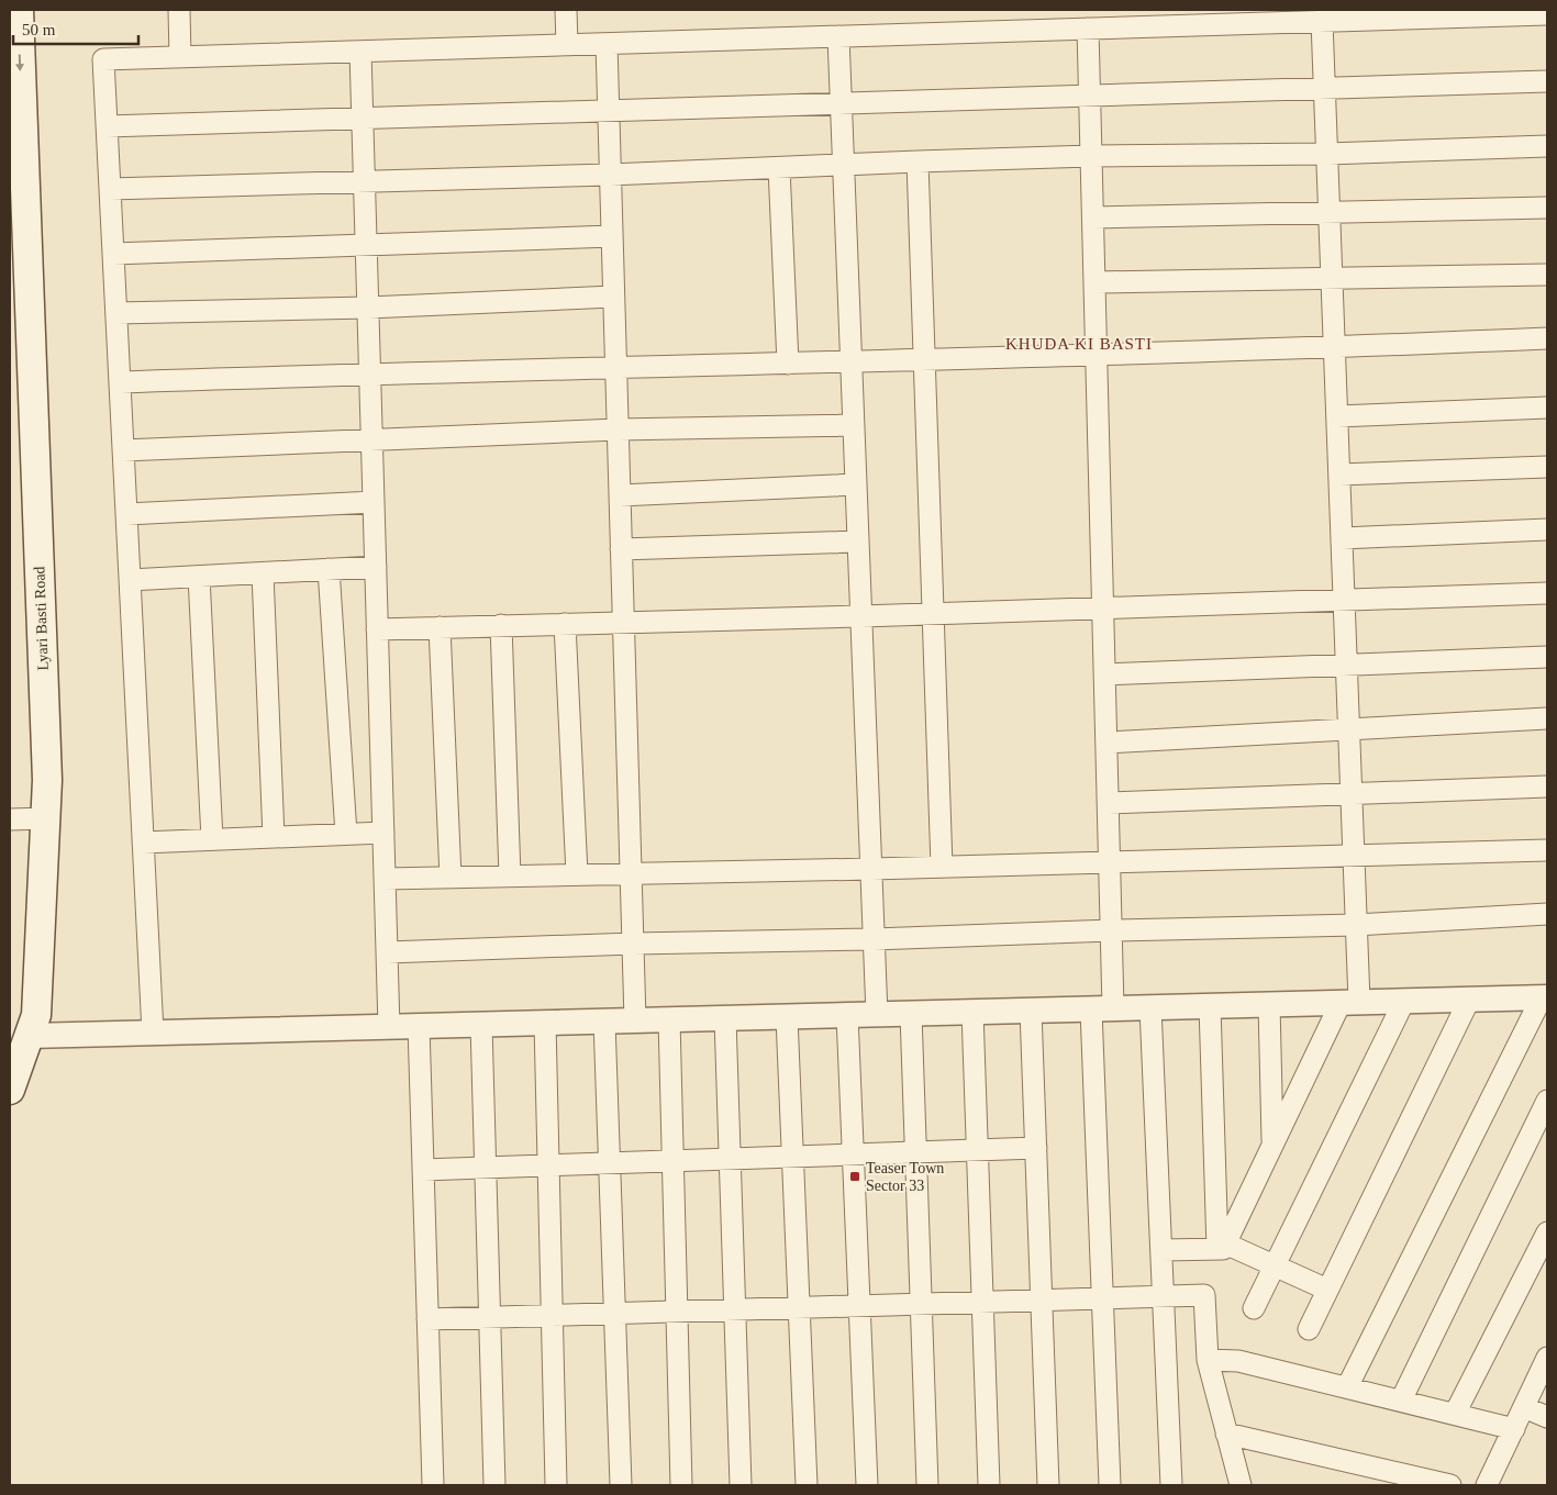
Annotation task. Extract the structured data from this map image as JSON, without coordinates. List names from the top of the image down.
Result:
{
  "streets": {
    "main road": ["Lyari Basti Road"]
  },
  "districts": ["KHUDA KI BASTI"],
  "places": {
    "transit": ["Teaser Town Sector 33"]
  },
  "scale_bar": "50 m"
}
